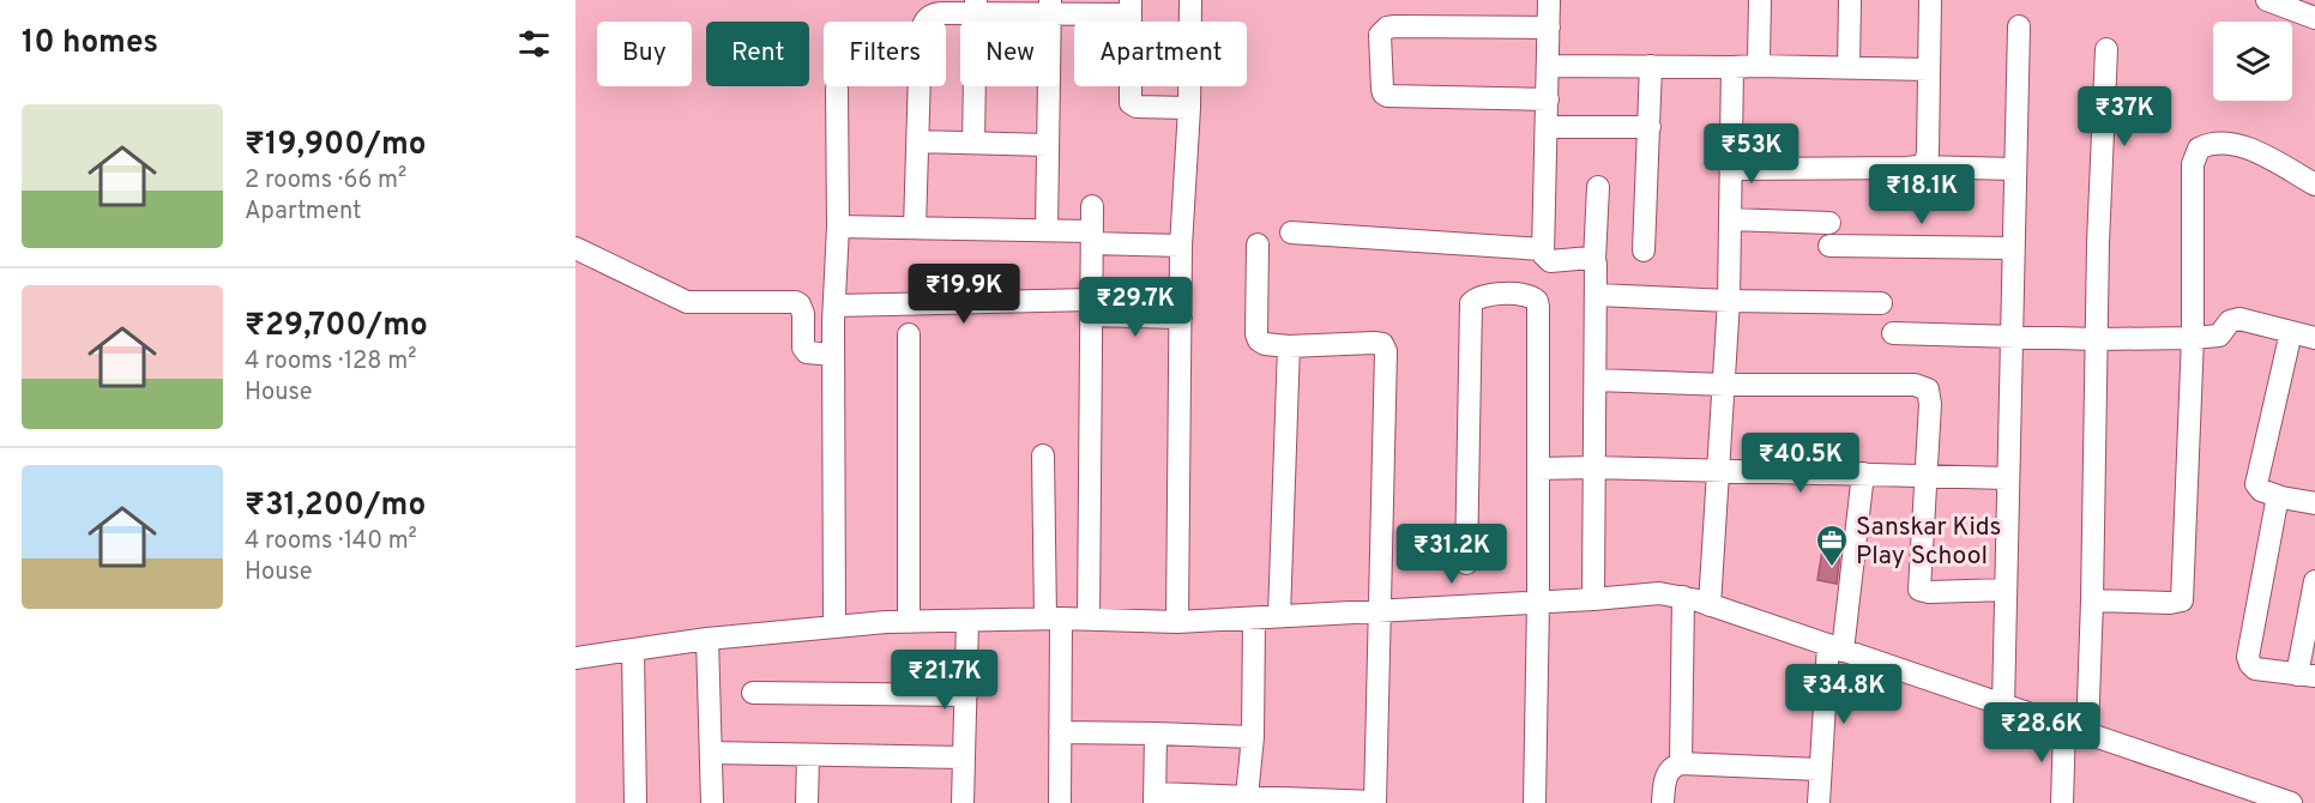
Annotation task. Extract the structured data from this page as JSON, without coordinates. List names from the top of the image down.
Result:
{
  "places": {
    "office": ["Sanskar Kids Play School"]
  },
  "page": {
    "heading": "10 homes",
    "chip": [
      "Buy",
      "Rent",
      "Filters",
      "New",
      "Apartment"
    ],
    "list": [
      {
        "name": "₹19,900/mo",
        "note": "2 rooms · 66 m² · Apartment"
      },
      {
        "name": "₹29,700/mo",
        "note": "4 rooms · 128 m² · House"
      },
      {
        "name": "₹31,200/mo",
        "note": "4 rooms · 140 m² · House"
      }
    ],
    "price": [
      "₹37K",
      "₹53K",
      "₹18.1K",
      "₹19.9K",
      "₹29.7K",
      "₹40.5K",
      "₹31.2K",
      "₹21.7K",
      "₹34.8K",
      "₹28.6K"
    ]
  }
}
